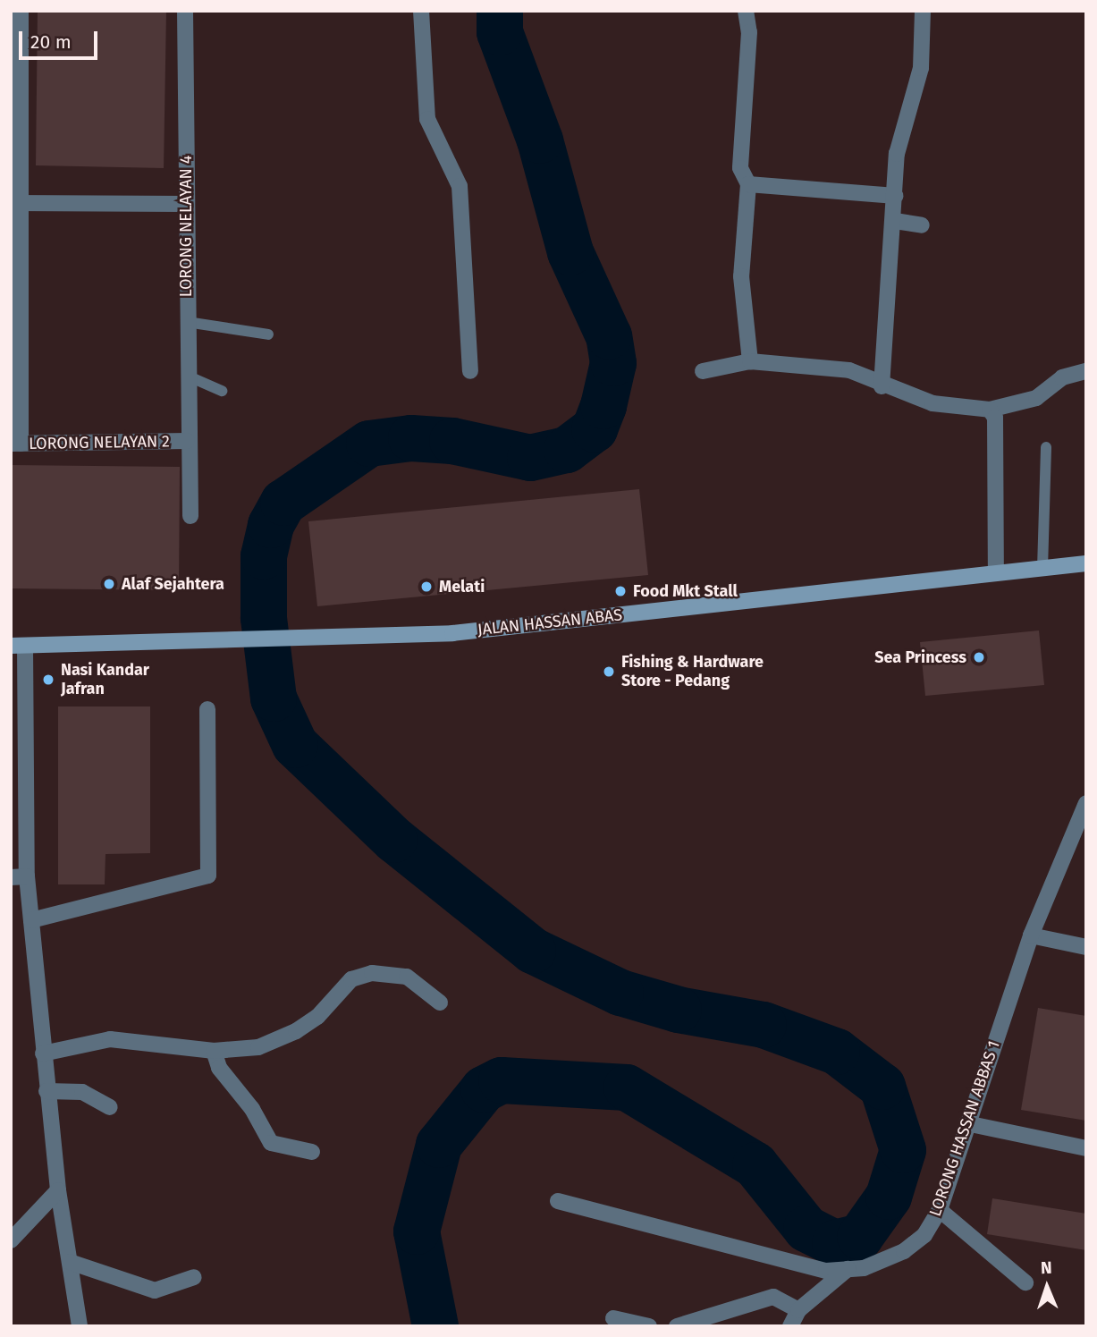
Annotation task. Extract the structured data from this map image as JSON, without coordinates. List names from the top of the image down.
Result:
{
  "streets": {
    "main road": ["JALAN HASSAN ABAS"],
    "street": ["LORONG NELAYAN 4", "LORONG NELAYAN 2", "LORONG HASSAN ABBAS 1"]
  },
  "crossings": [
    ["LORONG NELAYAN 4", "LORONG NELAYAN 2"]
  ],
  "places": [
    "Alaf Sejahtera",
    "Melati",
    "Food Mkt Stall",
    "Sea Princess",
    "Fishing & Hardware Store - Pedang",
    "Nasi Kandar Jafran"
  ],
  "scale_bar": "20 m",
  "north": "top"
}
